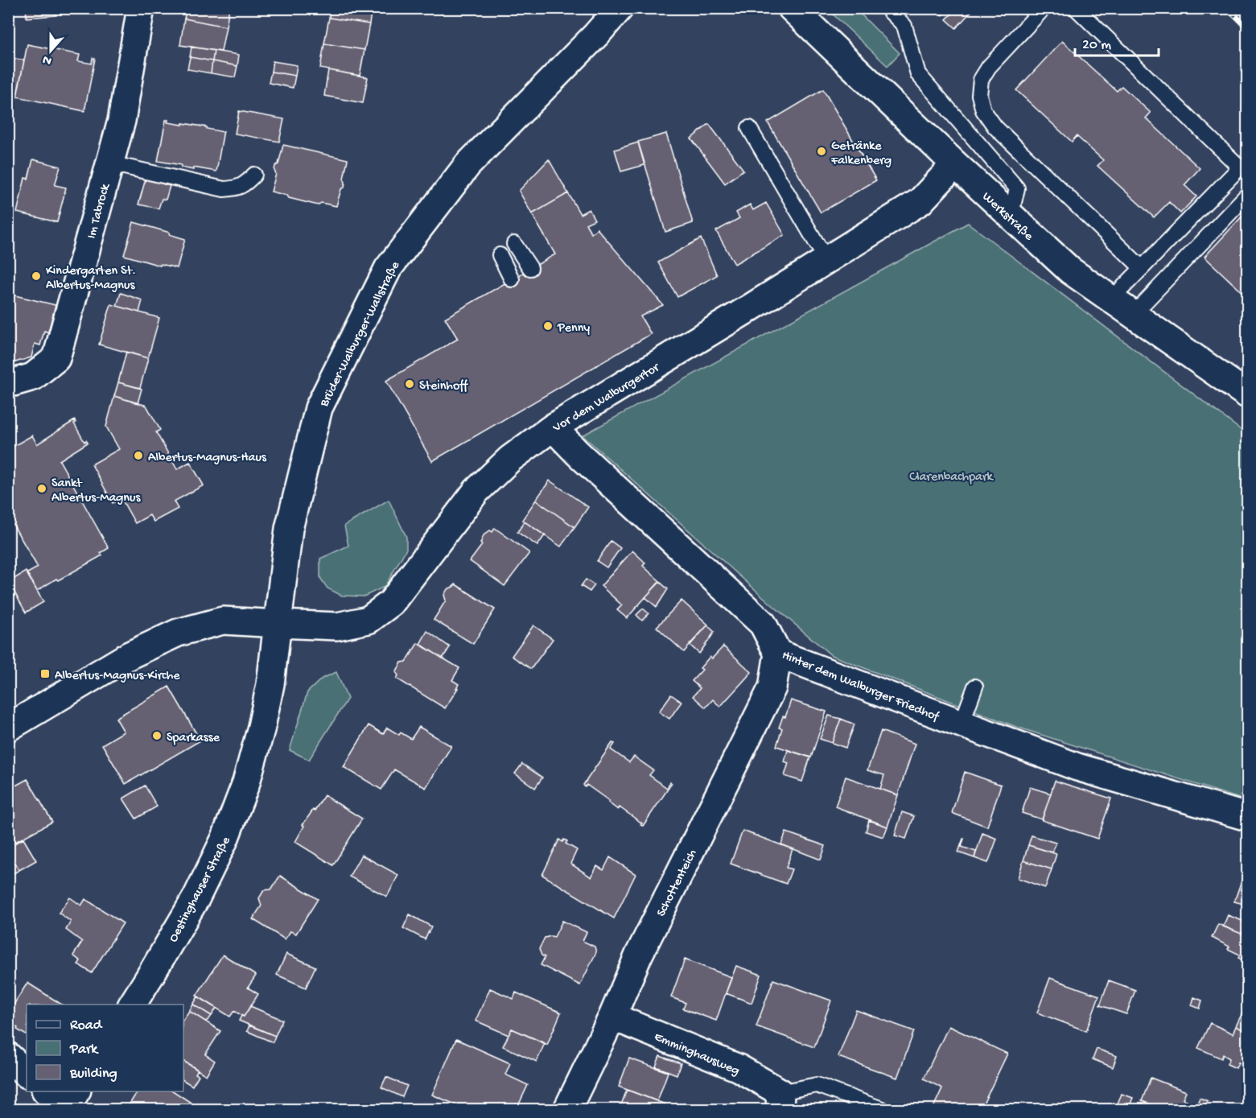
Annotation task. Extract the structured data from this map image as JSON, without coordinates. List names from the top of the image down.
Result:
{
  "streets": {
    "street": [
      "Im Tabrock",
      "Werkstraße",
      "Brüder-Walburger-Wallstraße",
      "Vor dem Walburgertor",
      "Hinter dem Walburger Friedhof",
      "Schottenteich",
      "Oestinghauser Straße",
      "Emminghausweg"
    ]
  },
  "crossings": [
    ["Werkstraße", "Vor dem Walburgertor"],
    ["Brüder-Walburger-Wallstraße", "Vor dem Walburgertor"],
    ["Brüder-Walburger-Wallstraße", "Oestinghauser Straße"],
    ["Vor dem Walburgertor", "Hinter dem Walburger Friedhof"],
    ["Vor dem Walburgertor", "Oestinghauser Straße"],
    ["Hinter dem Walburger Friedhof", "Schottenteich"],
    ["Schottenteich", "Emminghausweg"]
  ],
  "parks": ["Clarenbachpark"],
  "places": {
    "other": [
      "Getränke Falkenberg",
      "Kindergarten St. Albertus-Magnus",
      "Penny",
      "Steinhoff",
      "Albertus-Magnus-Haus",
      "Sankt Albertus-Magnus",
      "Sparkasse"
    ],
    "transit": ["Albertus-Magnus-Kirche"]
  },
  "legend": ["Road", "Park", "Building"],
  "scale_bar": "20 m",
  "north": "bottom"
}
